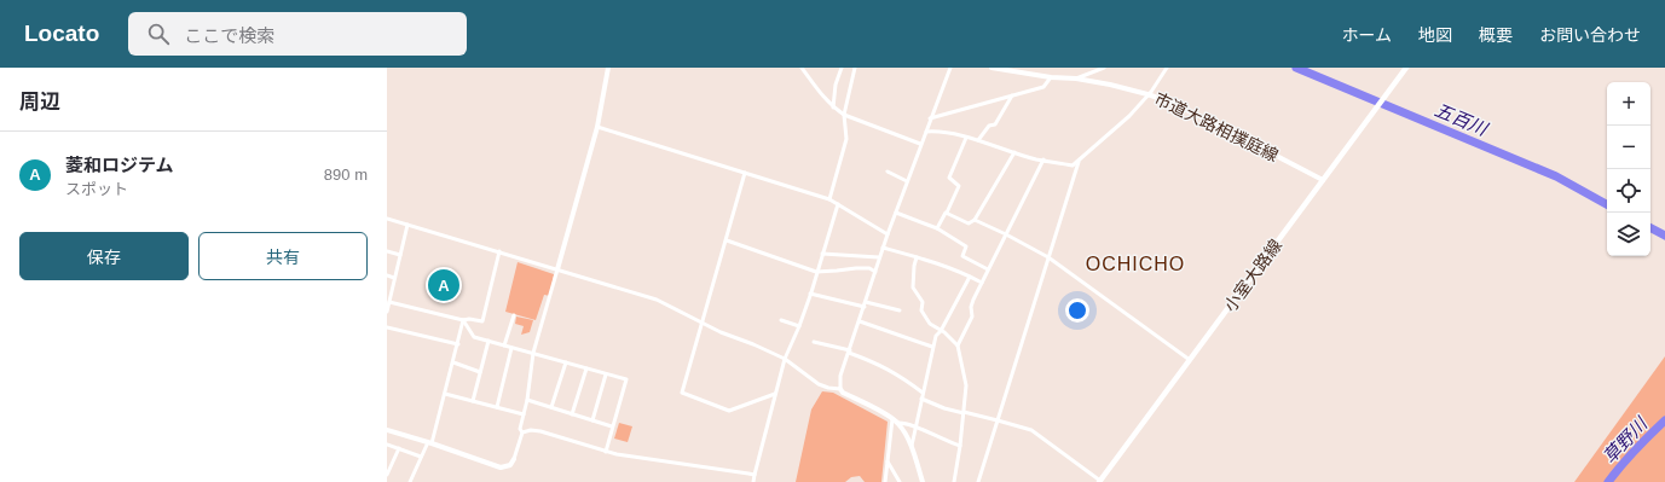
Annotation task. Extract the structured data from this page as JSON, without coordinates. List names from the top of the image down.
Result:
{
  "streets": {
    "main road": ["小室大路線"],
    "street": ["市道大路相撲庭線"]
  },
  "crossings": [
    ["市道大路相撲庭線", "小室大路線"]
  ],
  "districts": ["OCHICHO"],
  "water": ["五百川", "草野川"],
  "page": {
    "header": "Locato",
    "search": "ここで検索",
    "nav": [
      "ホーム",
      "地図",
      "概要",
      "お問い合わせ"
    ],
    "heading": "周辺",
    "map_buttons": ["+", "−"],
    "list": [
      {
        "mark": "A",
        "name": "菱和ロジテム",
        "note": "スポット",
        "value": "890 m"
      }
    ],
    "buttons": ["保存", "共有"],
    "pins": "A"
  }
}
